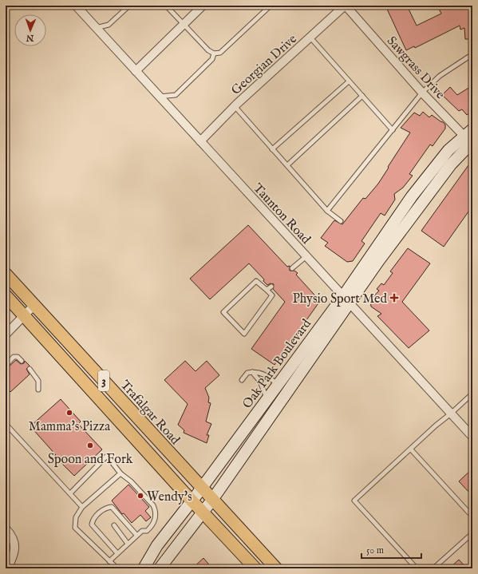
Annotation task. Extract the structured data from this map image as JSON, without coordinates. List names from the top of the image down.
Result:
{
  "streets": {
    "main road": ["3", "Trafalgar Road"],
    "street": [
      "Georgian Drive",
      "Sawgrass Drive",
      "Taunton Road",
      "Oak Park Boulevard"
    ]
  },
  "crossings": [
    ["Georgian Drive", "Sawgrass Drive"],
    ["Georgian Drive", "Taunton Road"],
    ["Sawgrass Drive", "Oak Park Boulevard"],
    ["Taunton Road", "Oak Park Boulevard"],
    ["Oak Park Boulevard", "Trafalgar Road"]
  ],
  "places": {
    "health": ["Physio Sport Med"],
    "other": ["Mamma's Pizza", "Spoon and Fork", "Wendy's"]
  },
  "scale_bar": "50 m",
  "north": "bottom"
}
